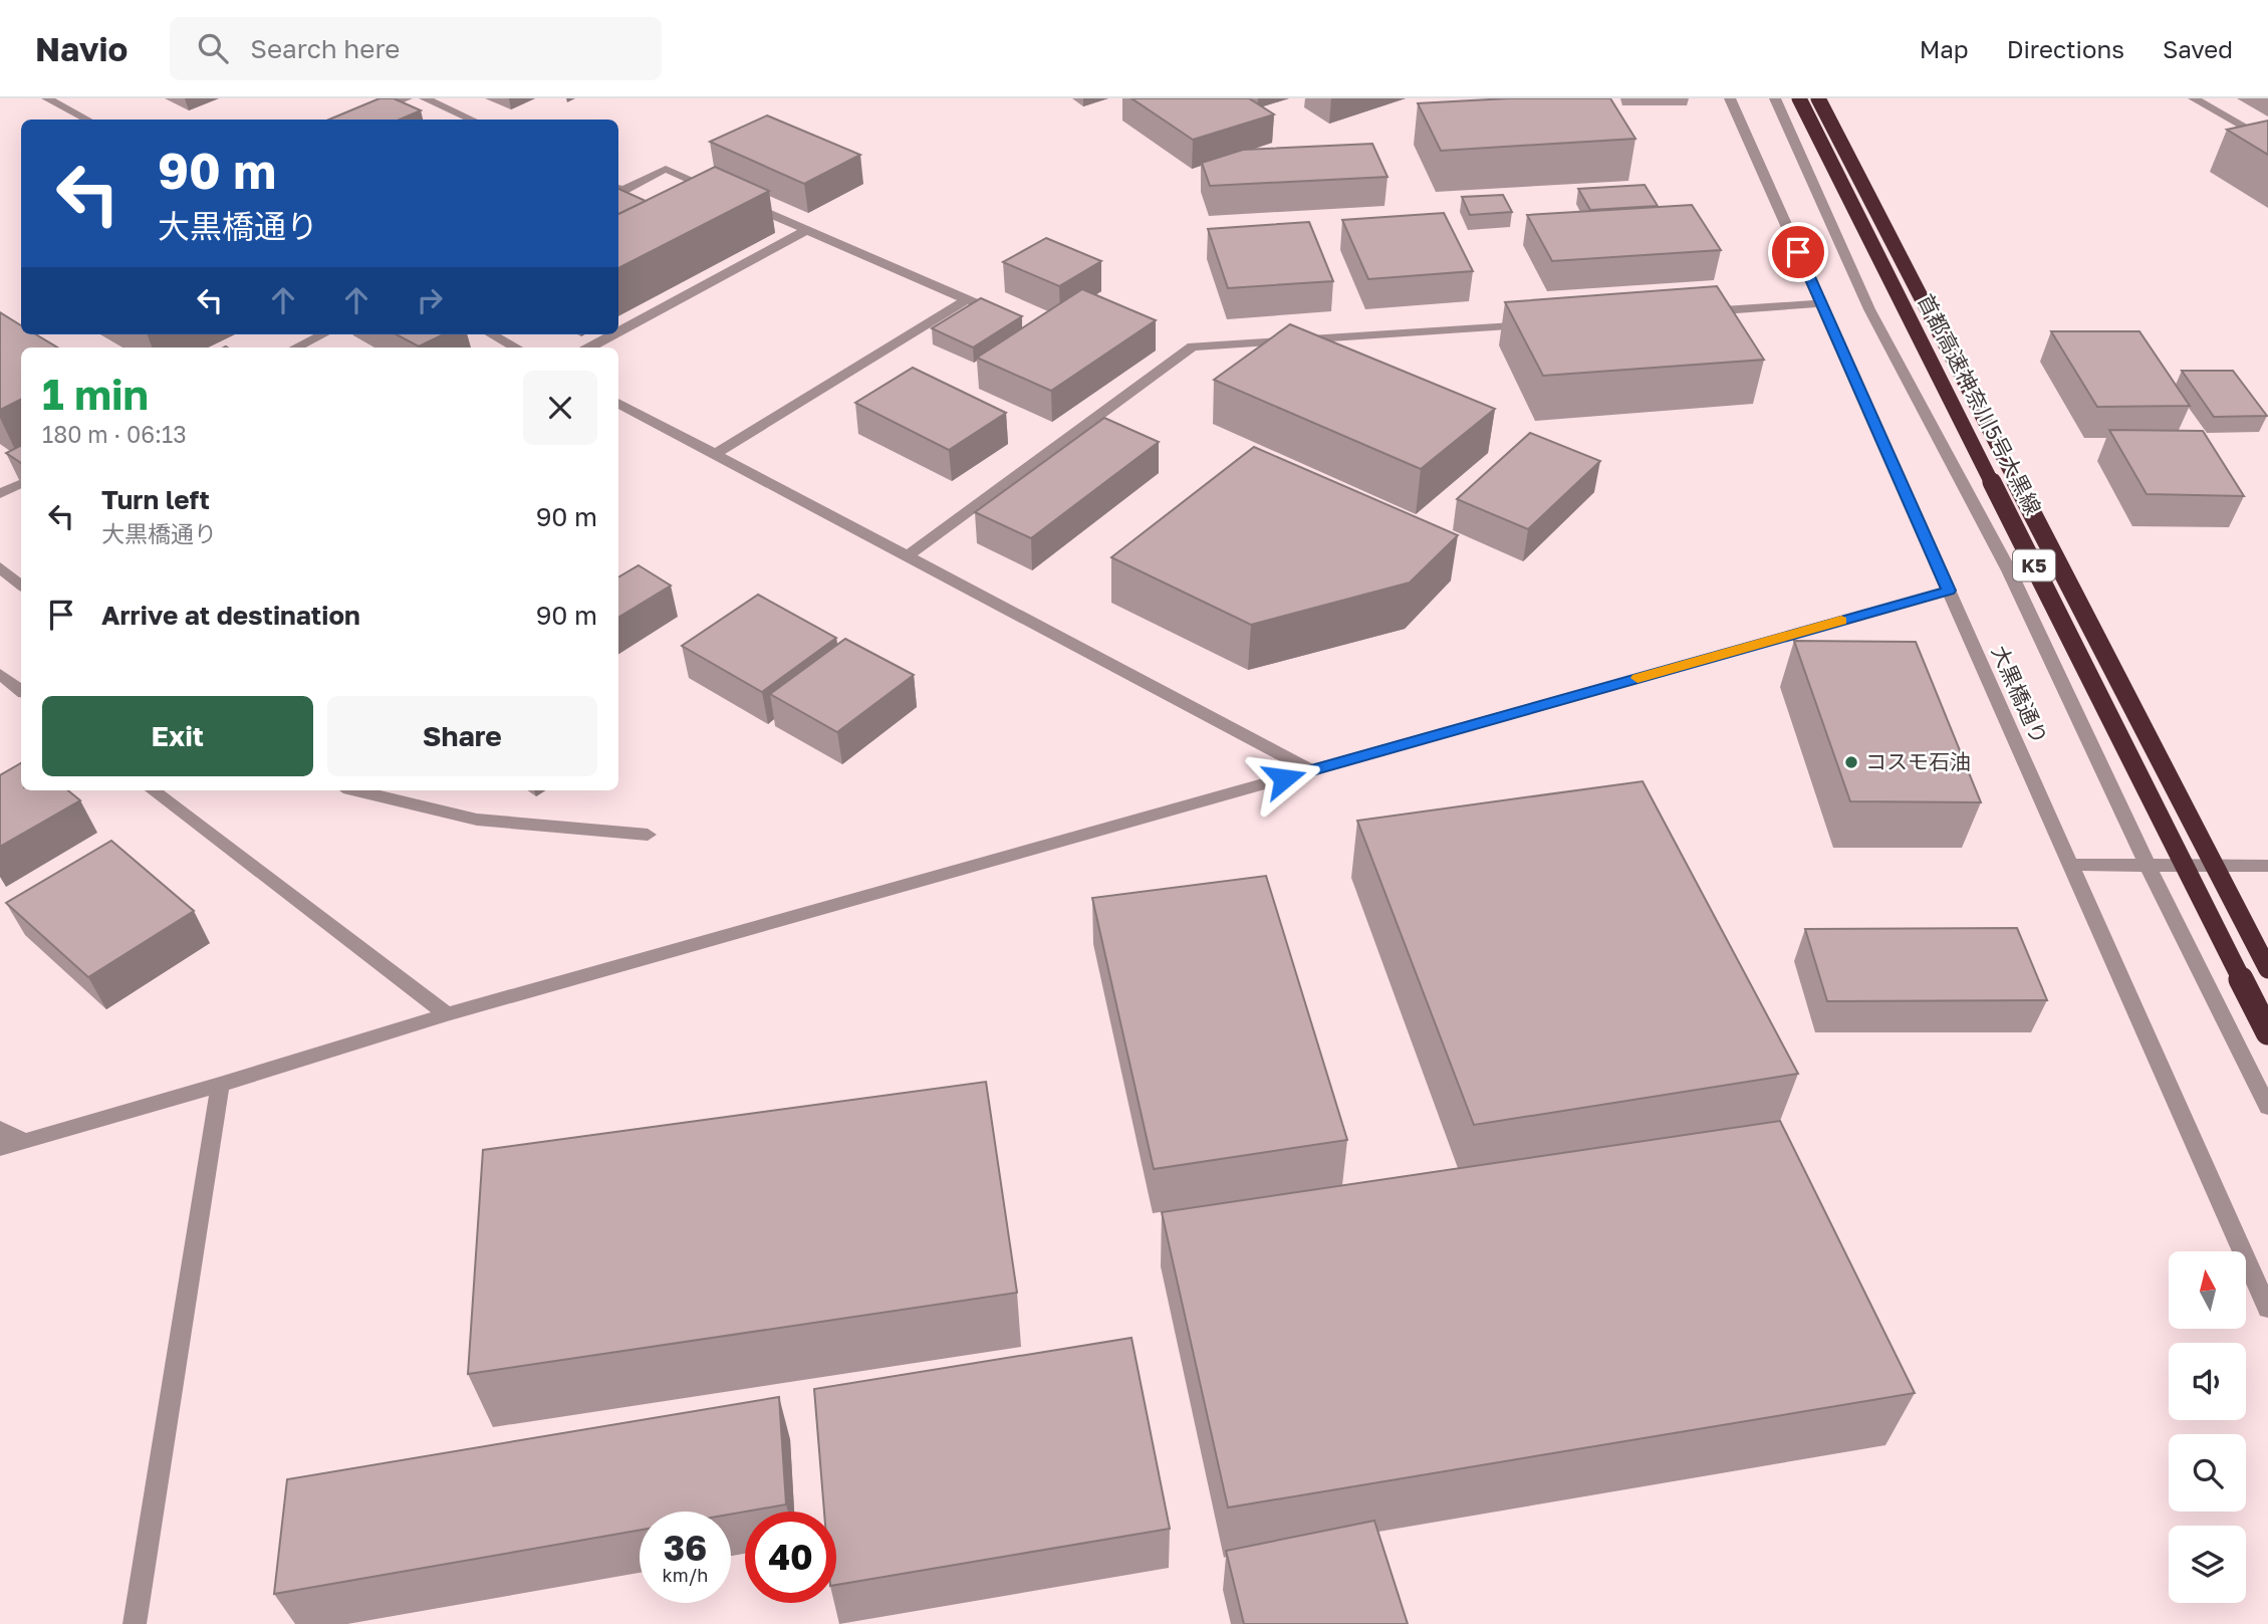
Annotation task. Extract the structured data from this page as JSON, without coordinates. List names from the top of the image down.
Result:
{
  "streets": {
    "highway": ["首都高速神奈川5号大黒線", "K5"],
    "street": ["大黒橋通り"]
  },
  "places": ["コスモ石油"],
  "north": "top",
  "page": {
    "header": "Navio",
    "search": "Search here",
    "nav": ["Map", "Directions", "Saved"],
    "turn": ["90 m", "大黒橋通り"],
    "heading": ["1 min", "180 m · 06:13"],
    "list": [
      {
        "name": "Turn left",
        "note": "大黒橋通り",
        "value": "90 m"
      },
      {
        "name": "Arrive at destination",
        "value": "90 m"
      }
    ],
    "buttons": ["Exit", "Share"],
    "speed": "36 km/h",
    "limit": "40"
  }
}
